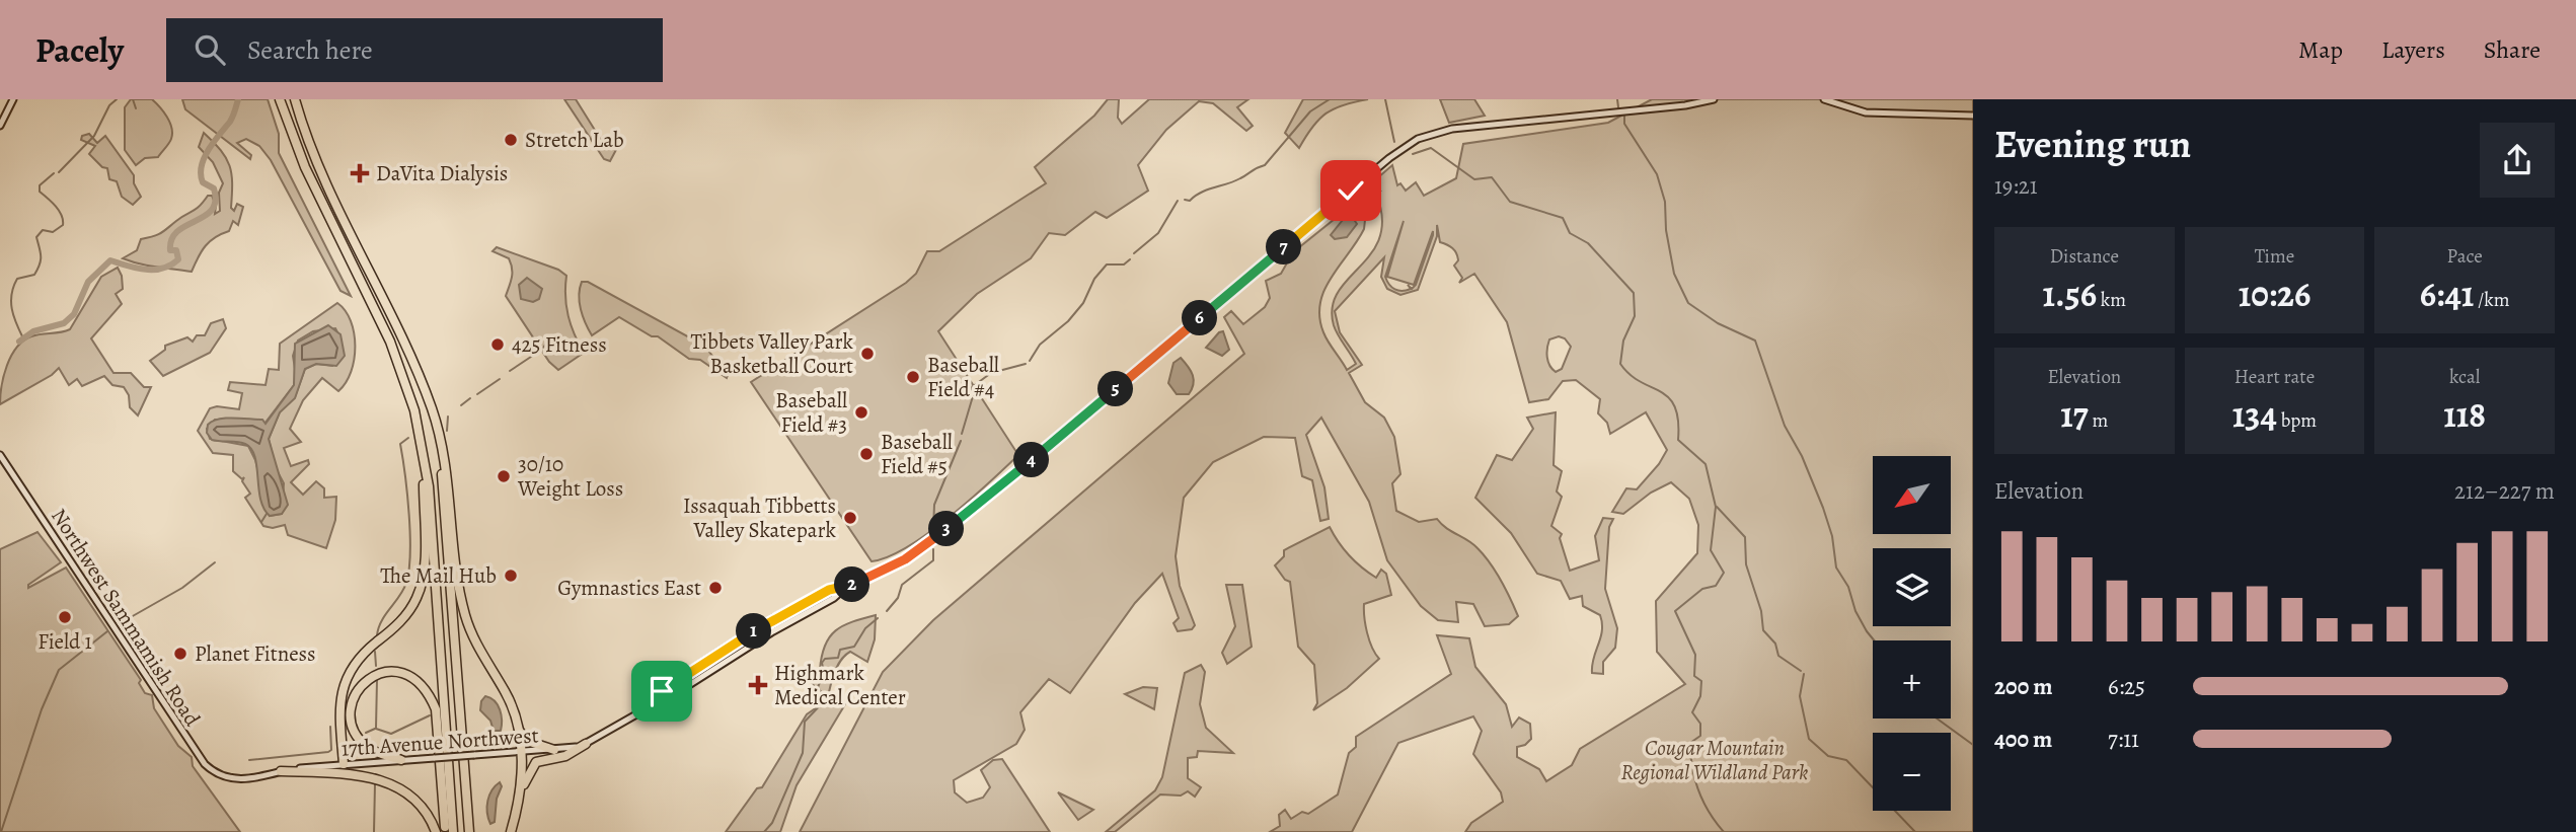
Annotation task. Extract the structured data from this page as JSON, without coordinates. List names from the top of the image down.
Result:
{
  "streets": {
    "main road": ["Northwest Sammamish Road", "17th Avenue Northwest"]
  },
  "crossings": [
    ["Northwest Sammamish Road", "17th Avenue Northwest"]
  ],
  "parks": ["Cougar Mountain Regional Wildland Park"],
  "places": {
    "other": [
      "Stretch Lab",
      "425 Fitness",
      "Tibbets Valley Park Basketball Court",
      "Baseball Field #4",
      "Baseball Field #3",
      "Baseball Field #5",
      "30/10 Weight Loss",
      "Issaquah Tibbetts Valley Skatepark",
      "The Mail Hub",
      "Gymnastics East",
      "Field 1",
      "Planet Fitness"
    ],
    "health": ["DaVita Dialysis", "Highmark Medical Center"]
  },
  "north": "bottom left",
  "page": {
    "header": "Pacely",
    "search": "Search here",
    "nav": ["Map", "Layers", "Share"],
    "heading": ["Evening run", "19:21"],
    "stats": [
      ["Distance", "1.56 km"],
      ["Time", "10:26"],
      ["Pace", "6:41 /km"],
      ["Elevation", "17 m"],
      ["Heart rate", "134 bpm"],
      ["kcal", "118"]
    ],
    "pins": [
      "7",
      "6",
      "5",
      "4",
      "3",
      "2",
      "1"
    ],
    "map_buttons": ["+", "−"],
    "chart": ["Elevation", "212–227 m"],
    "list": [
      {
        "name": "200 m",
        "note": "6:25"
      },
      {
        "name": "400 m",
        "note": "7:11"
      }
    ]
  }
}
